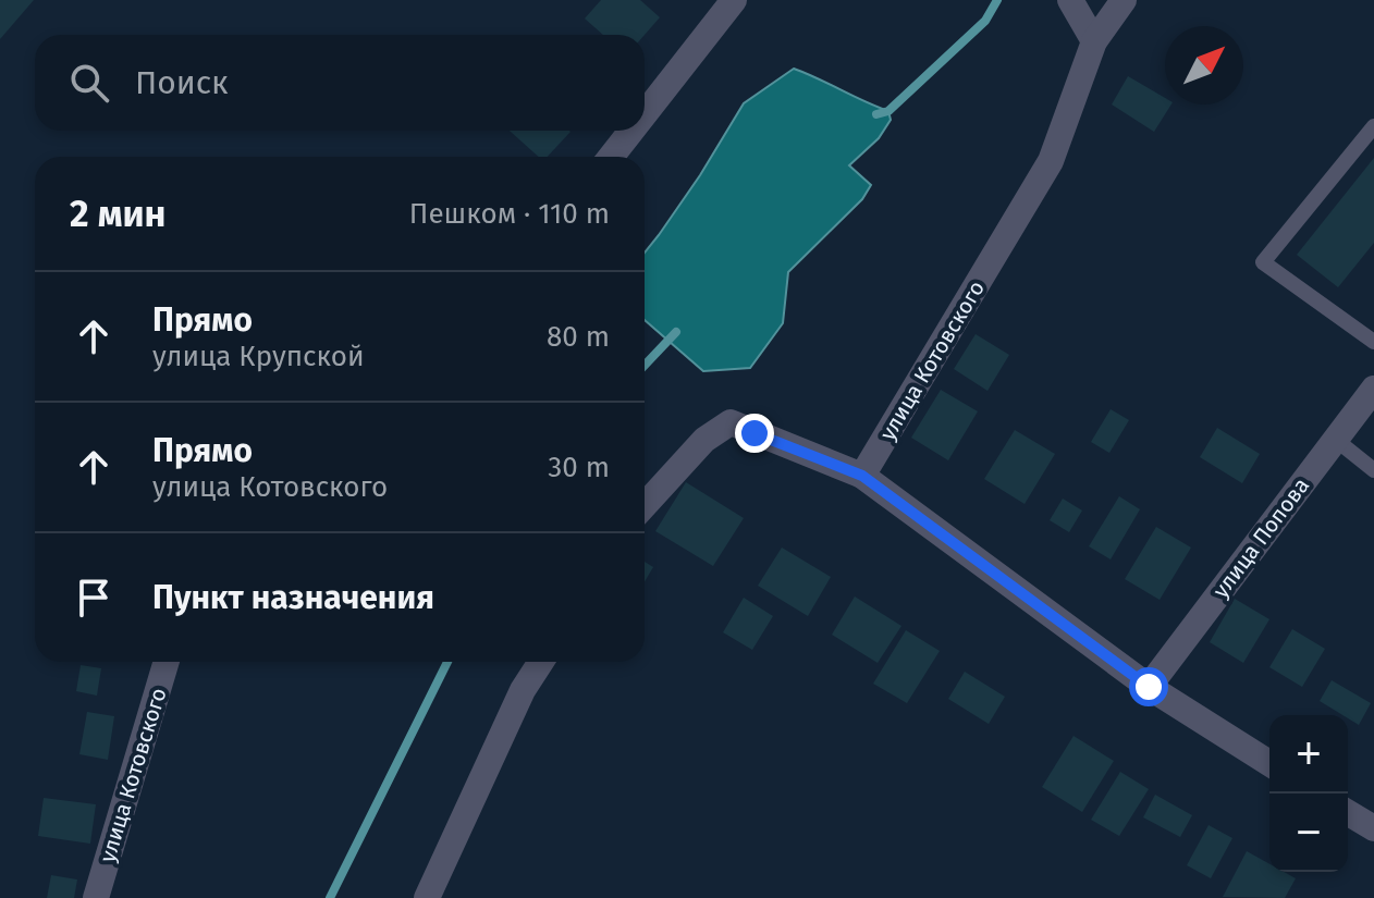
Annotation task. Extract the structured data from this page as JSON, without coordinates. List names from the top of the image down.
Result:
{
  "streets": {
    "street": ["улица Котовского", "улица Попова"]
  },
  "north": "top right",
  "page": {
    "search": "Поиск",
    "heading": ["2 мин", "Пешком · 110 m"],
    "list": [
      ["Прямо", "улица Крупской", "80 m"],
      ["Прямо", "улица Котовского", "30 m"],
      "Пункт назначения"
    ],
    "map_buttons": ["+", "−"]
  }
}
